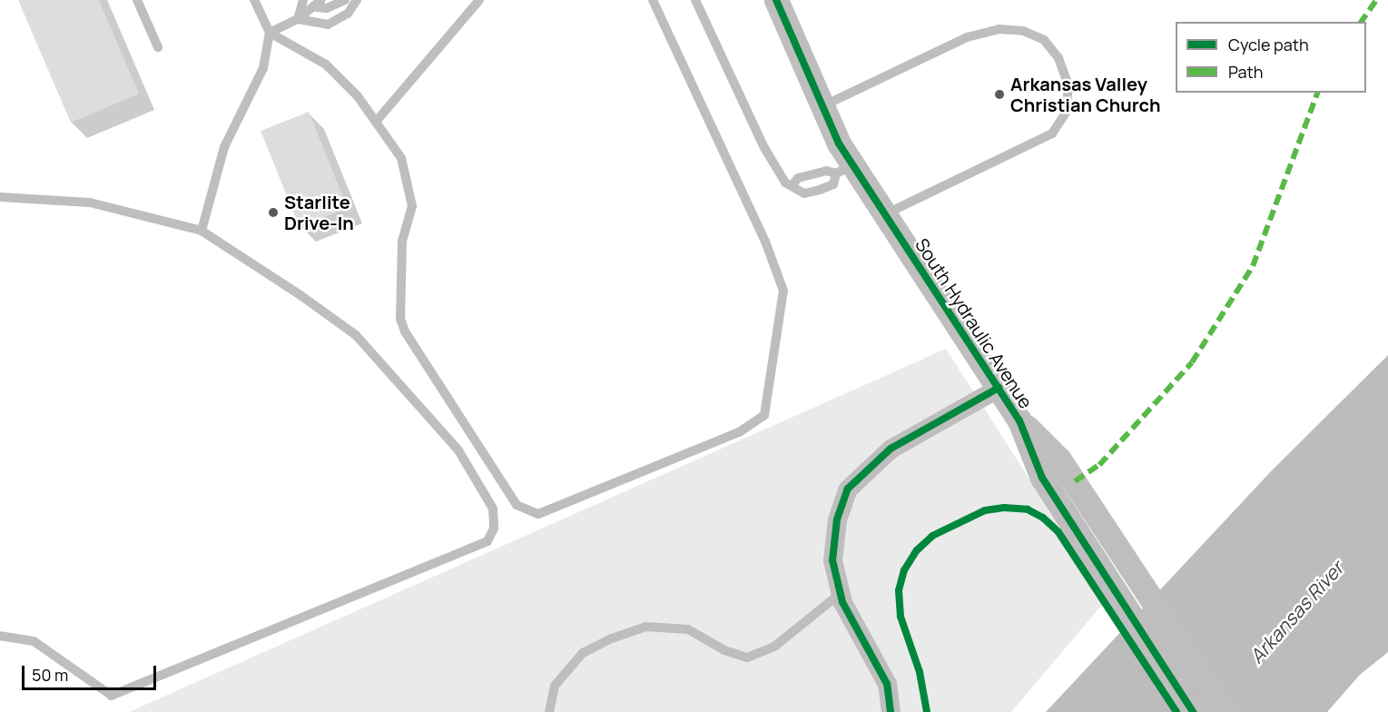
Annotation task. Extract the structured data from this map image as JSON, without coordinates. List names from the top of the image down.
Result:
{
  "streets": {
    "street": ["South Hydraulic Avenue"]
  },
  "water": ["Arkansas River"],
  "places": ["Arkansas Valley Christian Church", "Starlite Drive-In"],
  "legend": ["Cycle path", "Path"],
  "scale_bar": "50 m"
}
